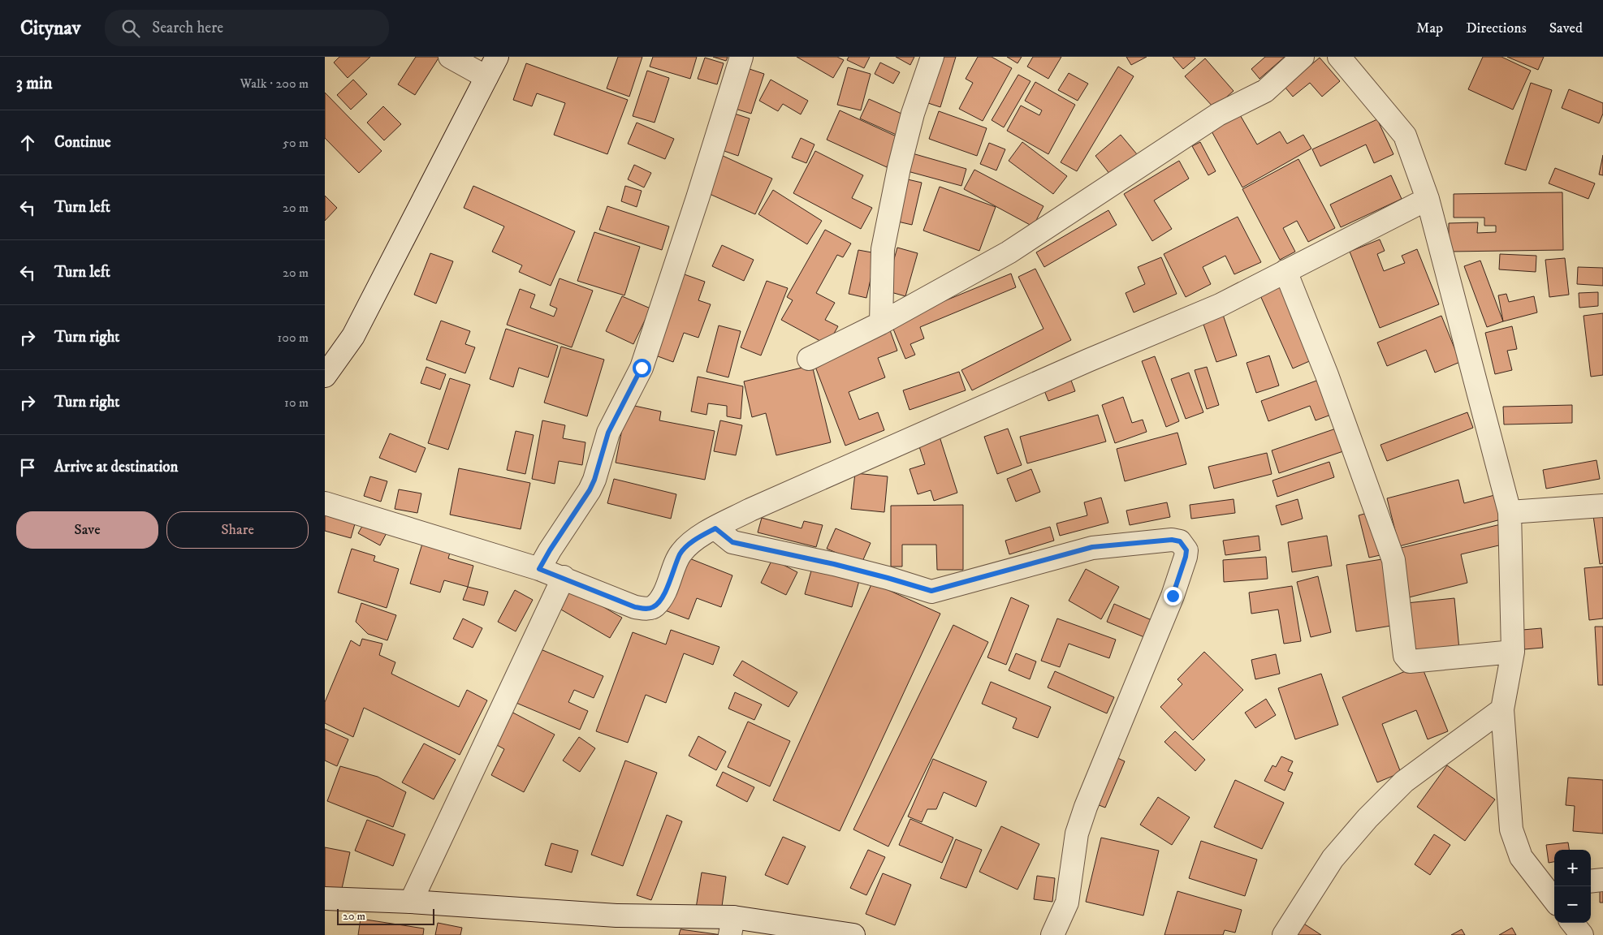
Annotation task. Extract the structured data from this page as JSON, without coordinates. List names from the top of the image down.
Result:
{
  "scale_bar": "20 m",
  "page": {
    "header": "Citynav",
    "search": "Search here",
    "nav": ["Map", "Directions", "Saved"],
    "heading": ["3 min", "Walk · 200 m"],
    "list": [
      ["Continue", "50 m"],
      ["Turn left", "20 m"],
      ["Turn left", "20 m"],
      ["Turn right", "100 m"],
      ["Turn right", "10 m"],
      "Arrive at destination"
    ],
    "buttons": ["Save", "Share"],
    "map_buttons": ["+", "−"],
    "scale": "20 m"
  }
}
